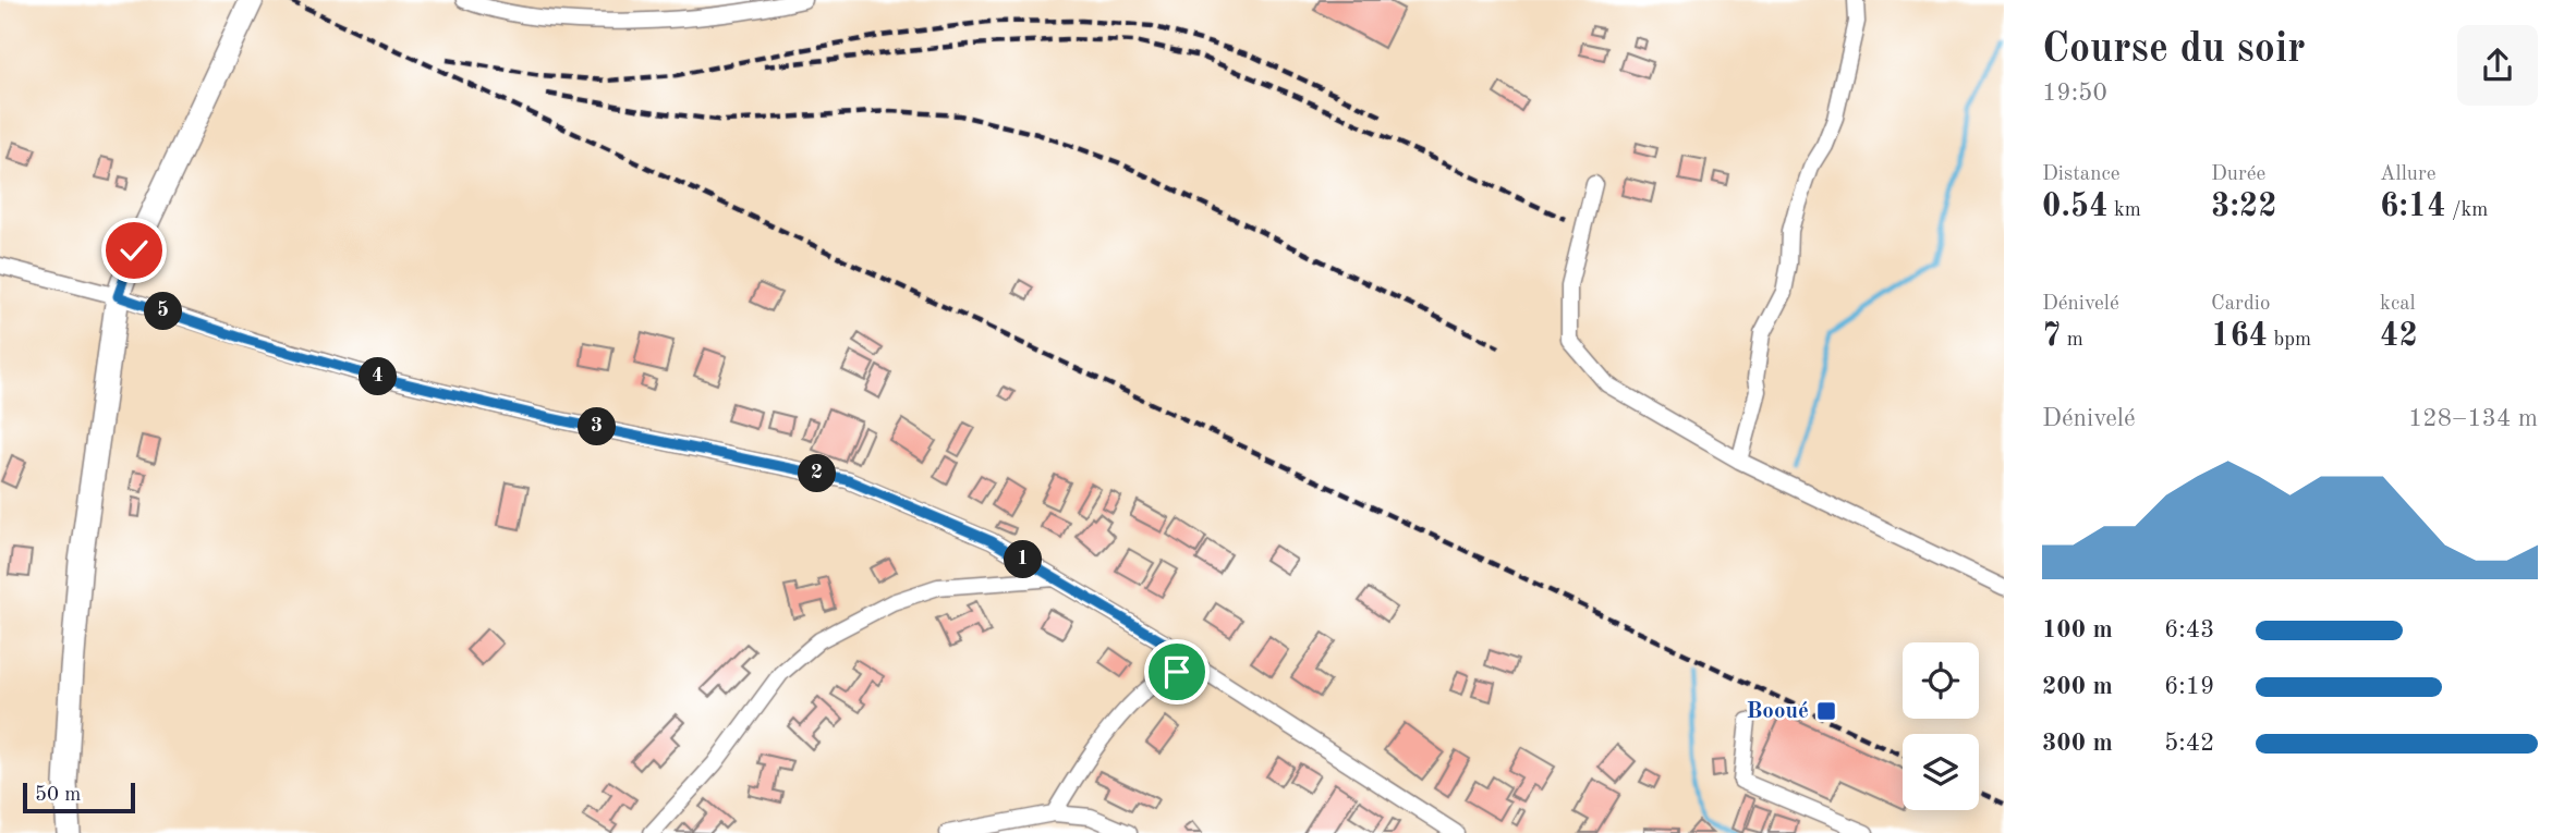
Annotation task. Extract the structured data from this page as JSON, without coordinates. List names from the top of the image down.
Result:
{
  "places": {
    "transit": ["Booué"]
  },
  "scale_bar": "50 m",
  "page": {
    "heading": ["Course du soir", "19:50"],
    "stats": [
      ["Distance", "0.54 km"],
      ["Durée", "3:22"],
      ["Allure", "6:14 /km"],
      ["Dénivelé", "7 m"],
      ["Cardio", "164 bpm"],
      ["kcal", "42"]
    ],
    "pins": [
      "5",
      "4",
      "3",
      "2",
      "1"
    ],
    "chart": ["Dénivelé", "128–134 m"],
    "list": [
      {
        "name": "100 m",
        "note": "6:43"
      },
      {
        "name": "200 m",
        "note": "6:19"
      },
      {
        "name": "300 m",
        "note": "5:42"
      }
    ],
    "scale": "50 m"
  }
}
